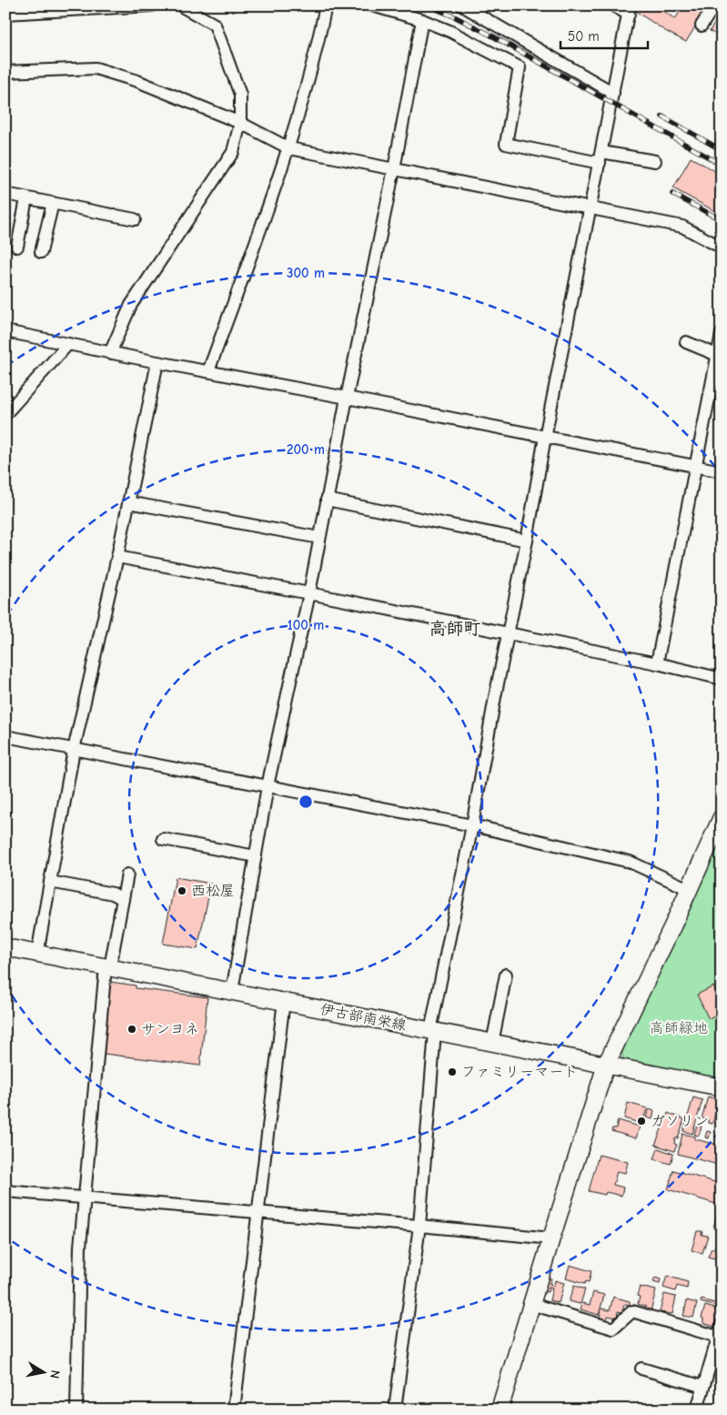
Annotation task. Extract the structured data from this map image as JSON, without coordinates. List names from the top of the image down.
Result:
{
  "streets": {
    "main road": ["伊古部南栄線"]
  },
  "districts": ["高師町"],
  "parks": ["高師緑地"],
  "places": [
    "西松屋",
    "サンヨネ",
    "ファミリーマート",
    "ガソリン"
  ],
  "scale_bar": "50 m",
  "north": "right",
  "rings": ["300 m", "200 m", "100 m"]
}
